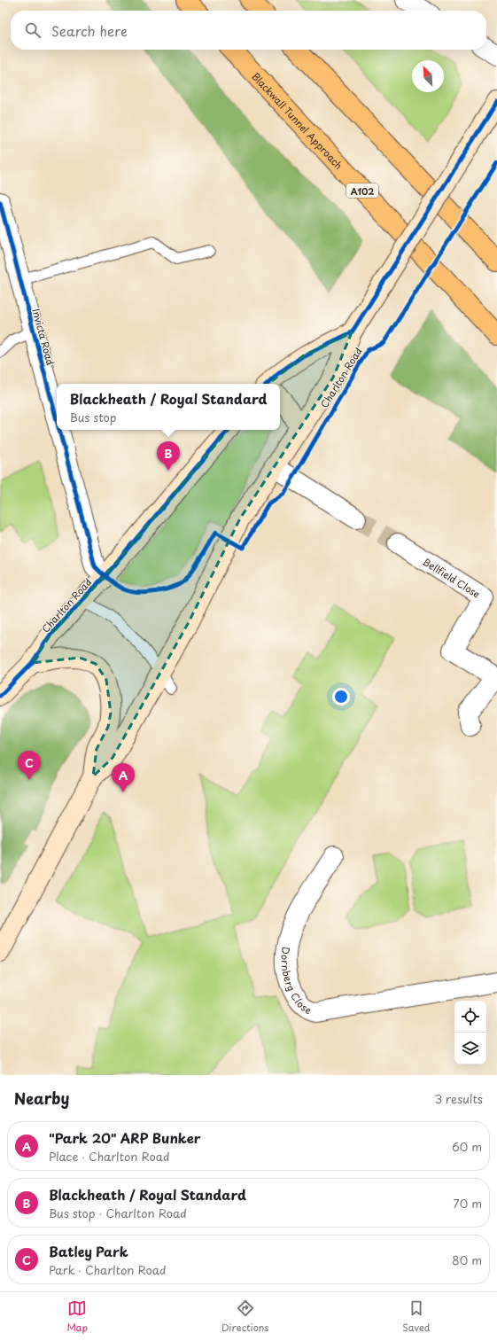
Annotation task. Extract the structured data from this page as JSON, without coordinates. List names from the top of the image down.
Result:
{
  "streets": {
    "highway": ["Blackwall Tunnel Approach", "A102"],
    "main road": ["Charlton Road"],
    "street": ["Invicta Road", "Bellfield Close", "Dornberg Close"]
  },
  "crossings": [
    ["Invicta Road", "Charlton Road"]
  ],
  "north": "top left",
  "page": {
    "search": "Search here",
    "popup": ["Blackheath / Royal Standard", "Bus stop"],
    "pins": ["B", "C", "A"],
    "heading": ["Nearby", "3 results"],
    "list": [
      {
        "mark": "A",
        "name": "\"Park 20\" ARP Bunker",
        "note": "Place · Charlton Road",
        "value": "60 m"
      },
      {
        "mark": "B",
        "name": "Blackheath / Royal Standard",
        "note": "Bus stop · Charlton Road",
        "value": "70 m"
      },
      {
        "mark": "C",
        "name": "Batley Park",
        "note": "Park · Charlton Road",
        "value": "80 m"
      }
    ],
    "nav": ["Map", "Directions", "Saved"]
  }
}
